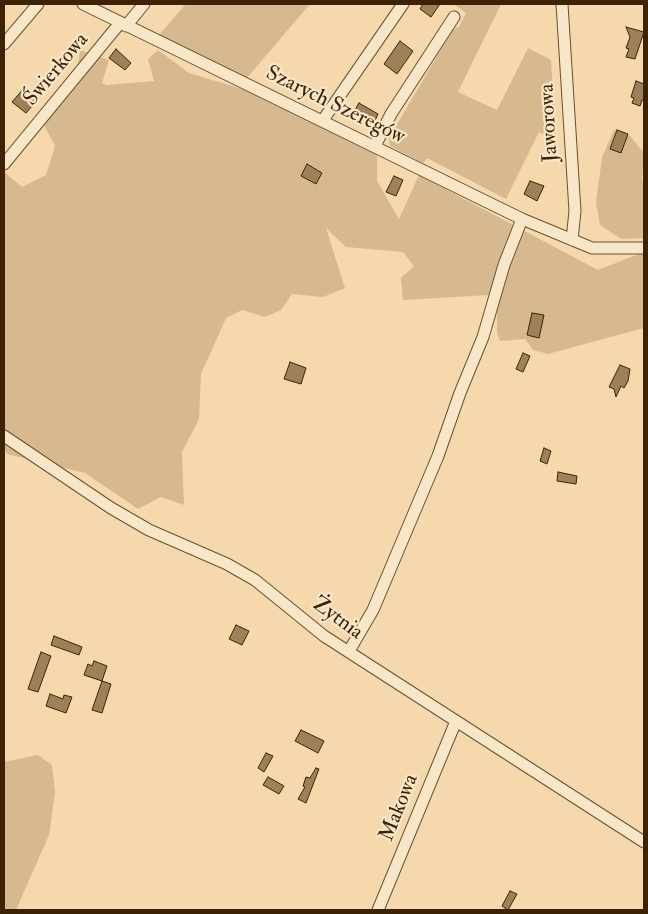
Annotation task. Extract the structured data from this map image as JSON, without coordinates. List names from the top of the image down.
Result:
{
  "streets": {
    "street": [
      "Świerkowa",
      "Szarych Szeregów",
      "Jaworowa",
      "Żytnia",
      "Makowa"
    ]
  },
  "crossings": [
    ["Świerkowa", "Szarych Szeregów"],
    ["Szarych Szeregów", "Jaworowa"],
    ["Żytnia", "Makowa"]
  ]
}
